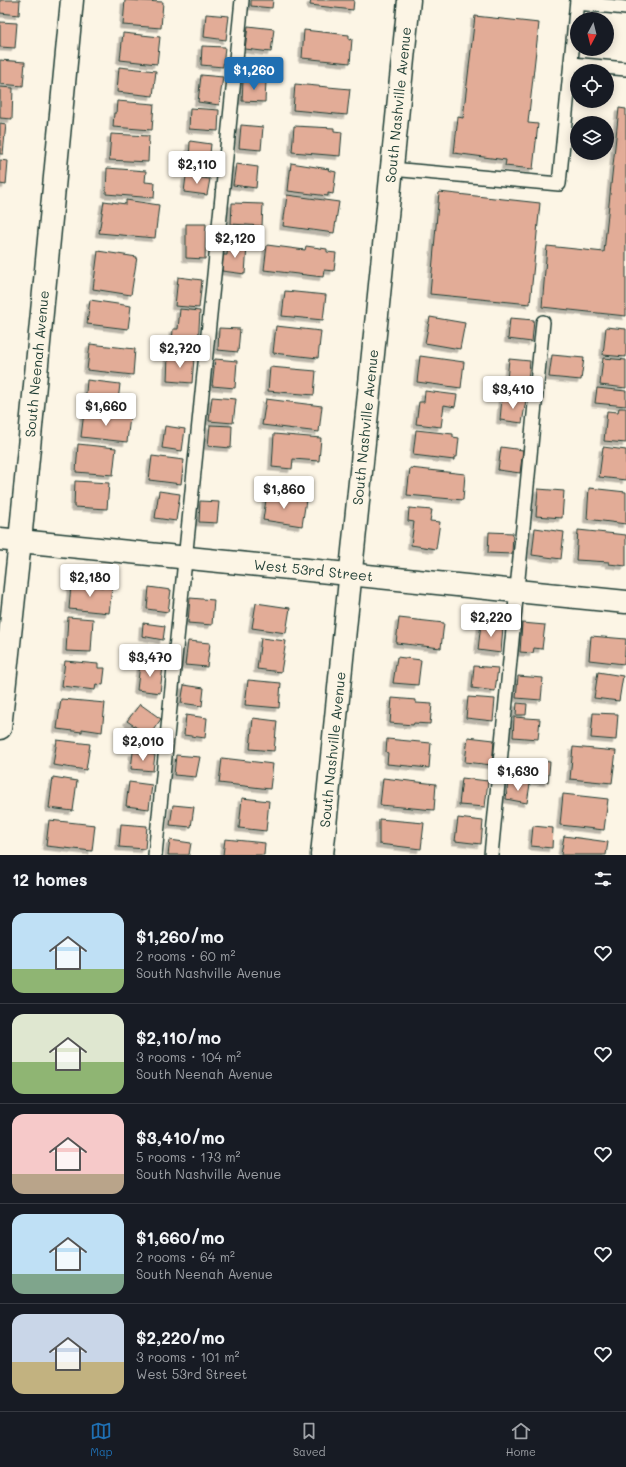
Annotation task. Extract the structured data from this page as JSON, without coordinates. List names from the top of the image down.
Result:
{
  "streets": {
    "street": ["South Nashville Avenue", "South Neenah Avenue", "West 53rd Street"]
  },
  "crossings": [
    ["South Nashville Avenue", "West 53rd Street"],
    ["South Neenah Avenue", "West 53rd Street"]
  ],
  "north": "bottom",
  "page": {
    "price": [
      "$1,260",
      "$2,110",
      "$2,120",
      "$2,720",
      "$3,410",
      "$1,660",
      "$1,860",
      "$2,180",
      "$2,220",
      "$3,470",
      "$2,010",
      "$1,630"
    ],
    "heading": "12 homes",
    "list": [
      {
        "name": "$1,260/mo",
        "note": "2 rooms · 60 m² · South Nashville Avenue"
      },
      {
        "name": "$2,110/mo",
        "note": "3 rooms · 104 m² · South Neenah Avenue"
      },
      {
        "name": "$3,410/mo",
        "note": "5 rooms · 173 m² · South Nashville Avenue"
      },
      {
        "name": "$1,660/mo",
        "note": "2 rooms · 64 m² · South Neenah Avenue"
      },
      {
        "name": "$2,220/mo",
        "note": "3 rooms · 101 m² · West 53rd Street"
      }
    ],
    "tabs": ["Map", "Saved", "Home"]
  }
}
